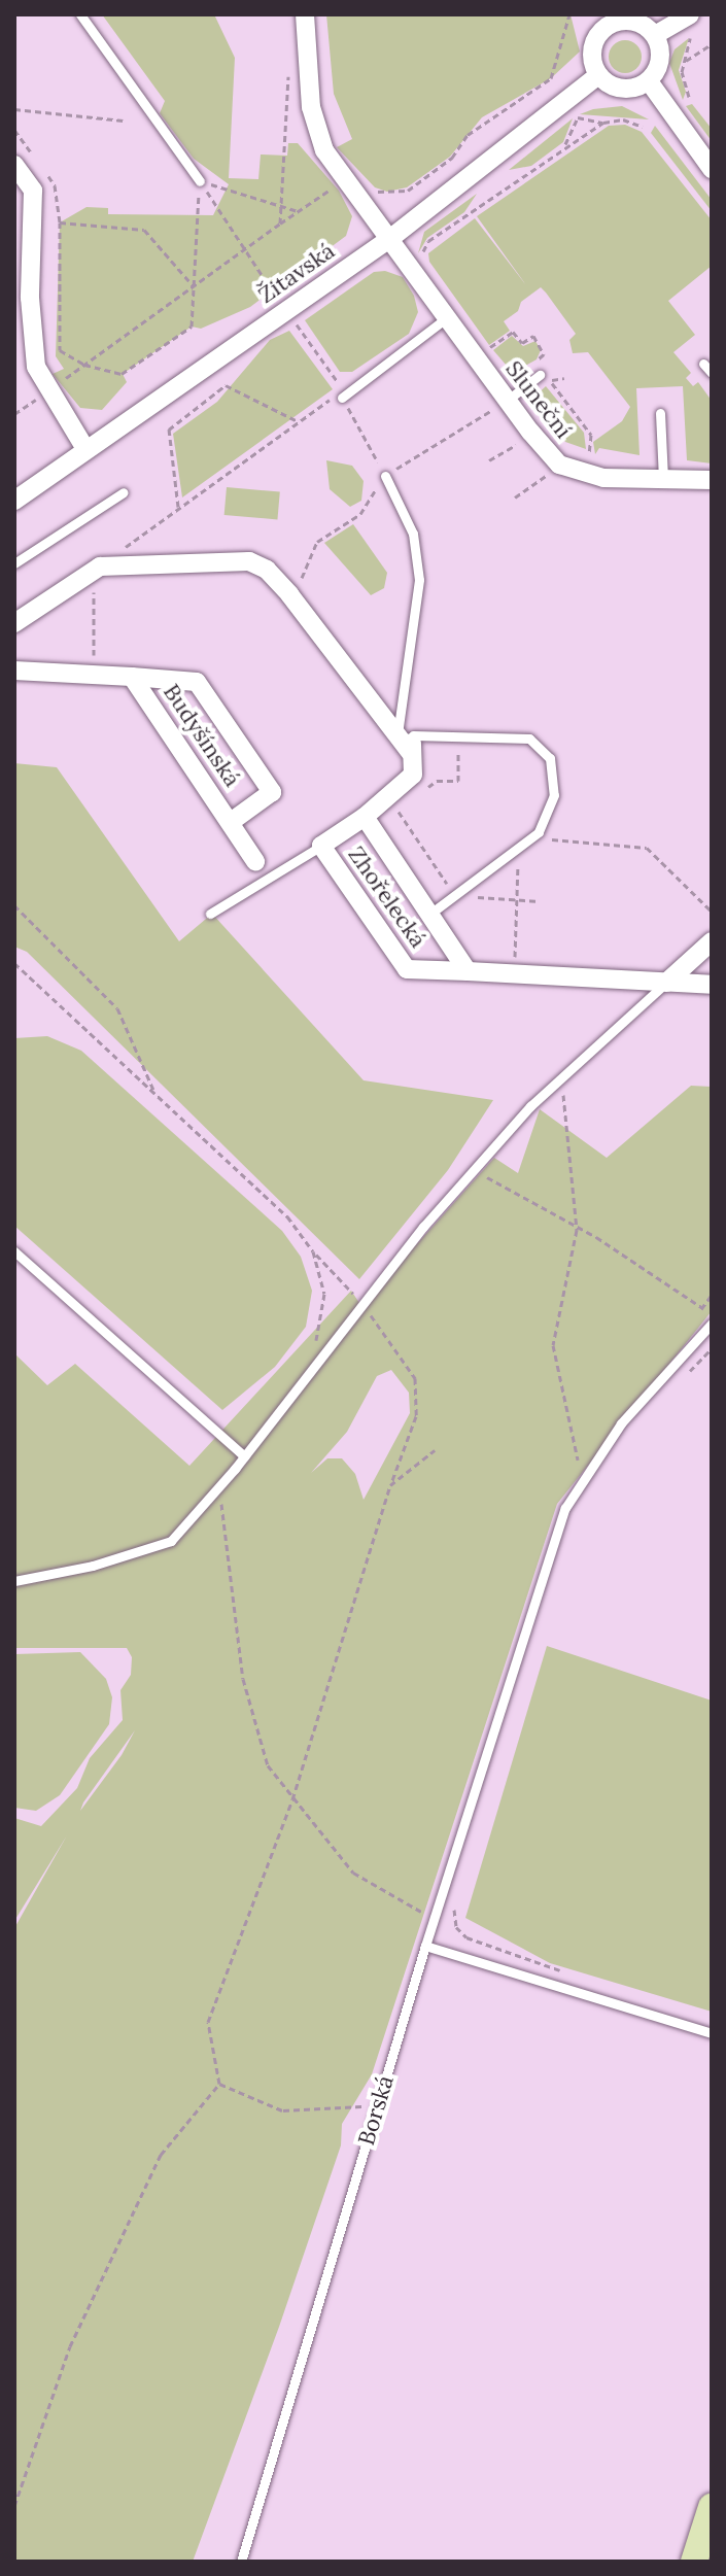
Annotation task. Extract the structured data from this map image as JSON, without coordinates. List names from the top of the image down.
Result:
{
  "streets": {
    "street": [
      "Žitavská",
      "Sluneční",
      "Budyšínská",
      "Zhořelecká"
    ],
    "lane": ["Borská"]
  },
  "crossings": [
    ["Žitavská", "Sluneční"]
  ]
}
